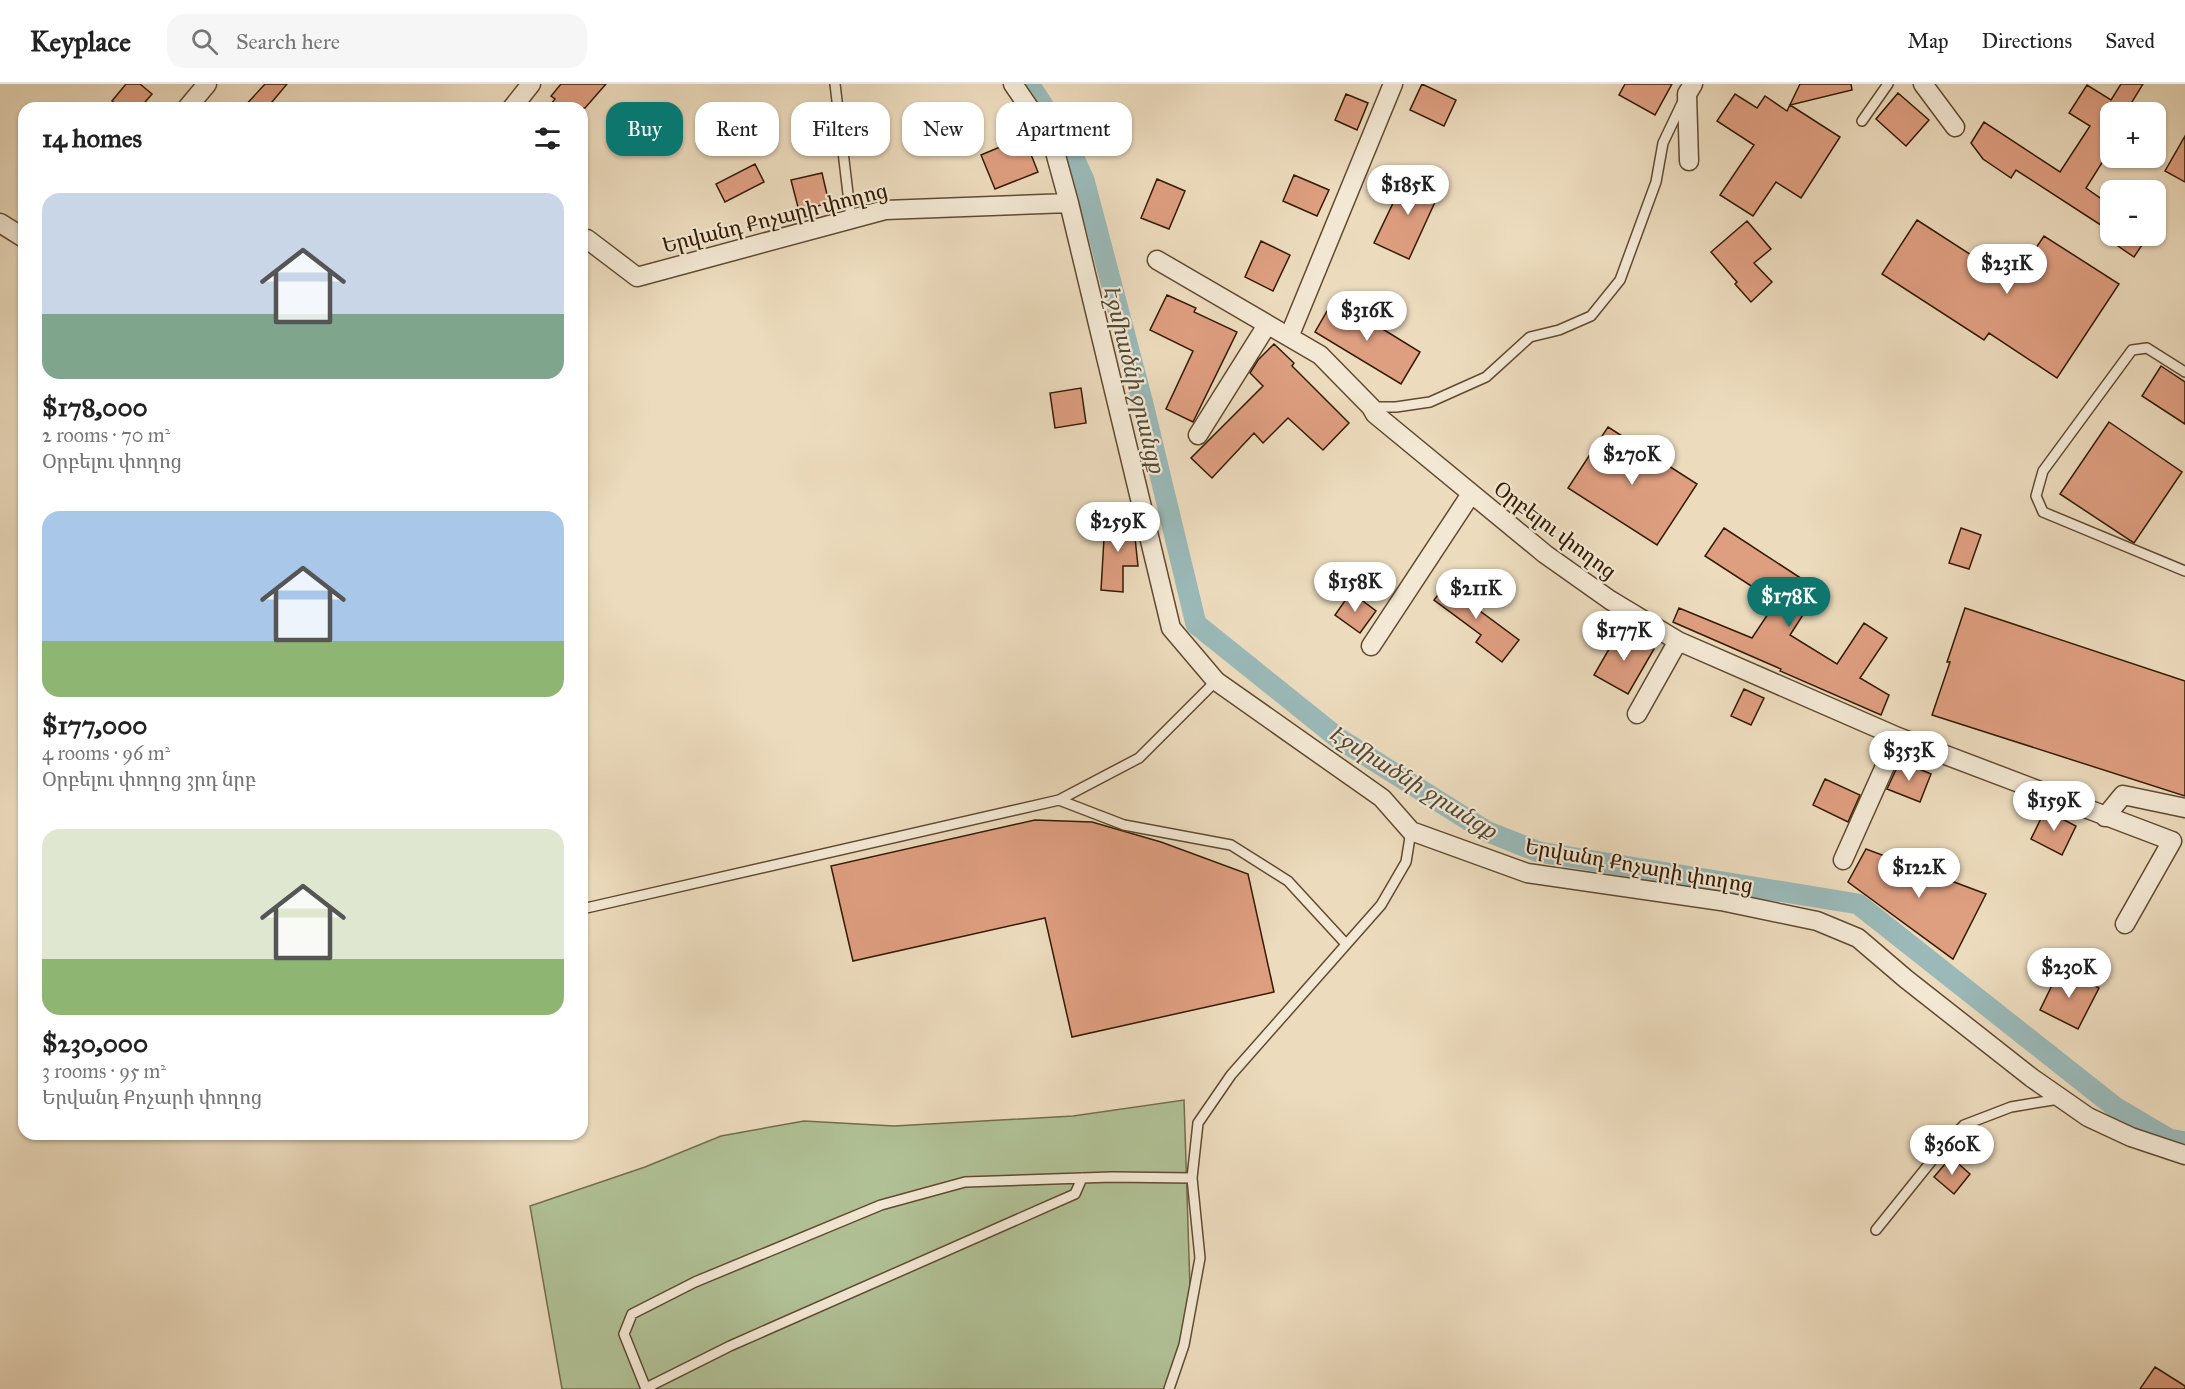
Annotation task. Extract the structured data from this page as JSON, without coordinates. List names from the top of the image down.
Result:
{
  "streets": {
    "street": ["Երվանդ Քոչարի փողոց", "Օրբելու փողոց"]
  },
  "water": ["Էջմիածնի ջրանցք"],
  "page": {
    "header": "Keyplace",
    "search": "Search here",
    "nav": ["Map", "Directions", "Saved"],
    "map_buttons": ["+", "−"],
    "chip": [
      "Buy",
      "Rent",
      "Filters",
      "New",
      "Apartment"
    ],
    "heading": "14 homes",
    "price": [
      "$185K",
      "$231K",
      "$316K",
      "$270K",
      "$259K",
      "$158K",
      "$211K",
      "$178K",
      "$177K",
      "$353K",
      "$159K",
      "$122K",
      "$230K",
      "$360K"
    ],
    "list": [
      {
        "name": "$178,000",
        "note": "2 rooms · 70 m² · Օրբելու փողոց"
      },
      {
        "name": "$177,000",
        "note": "4 rooms · 96 m² · Օրբելու փողոց 3րդ նրբ"
      },
      {
        "name": "$230,000",
        "note": "3 rooms · 95 m² · Երվանդ Քոչարի փողոց"
      }
    ]
  }
}
